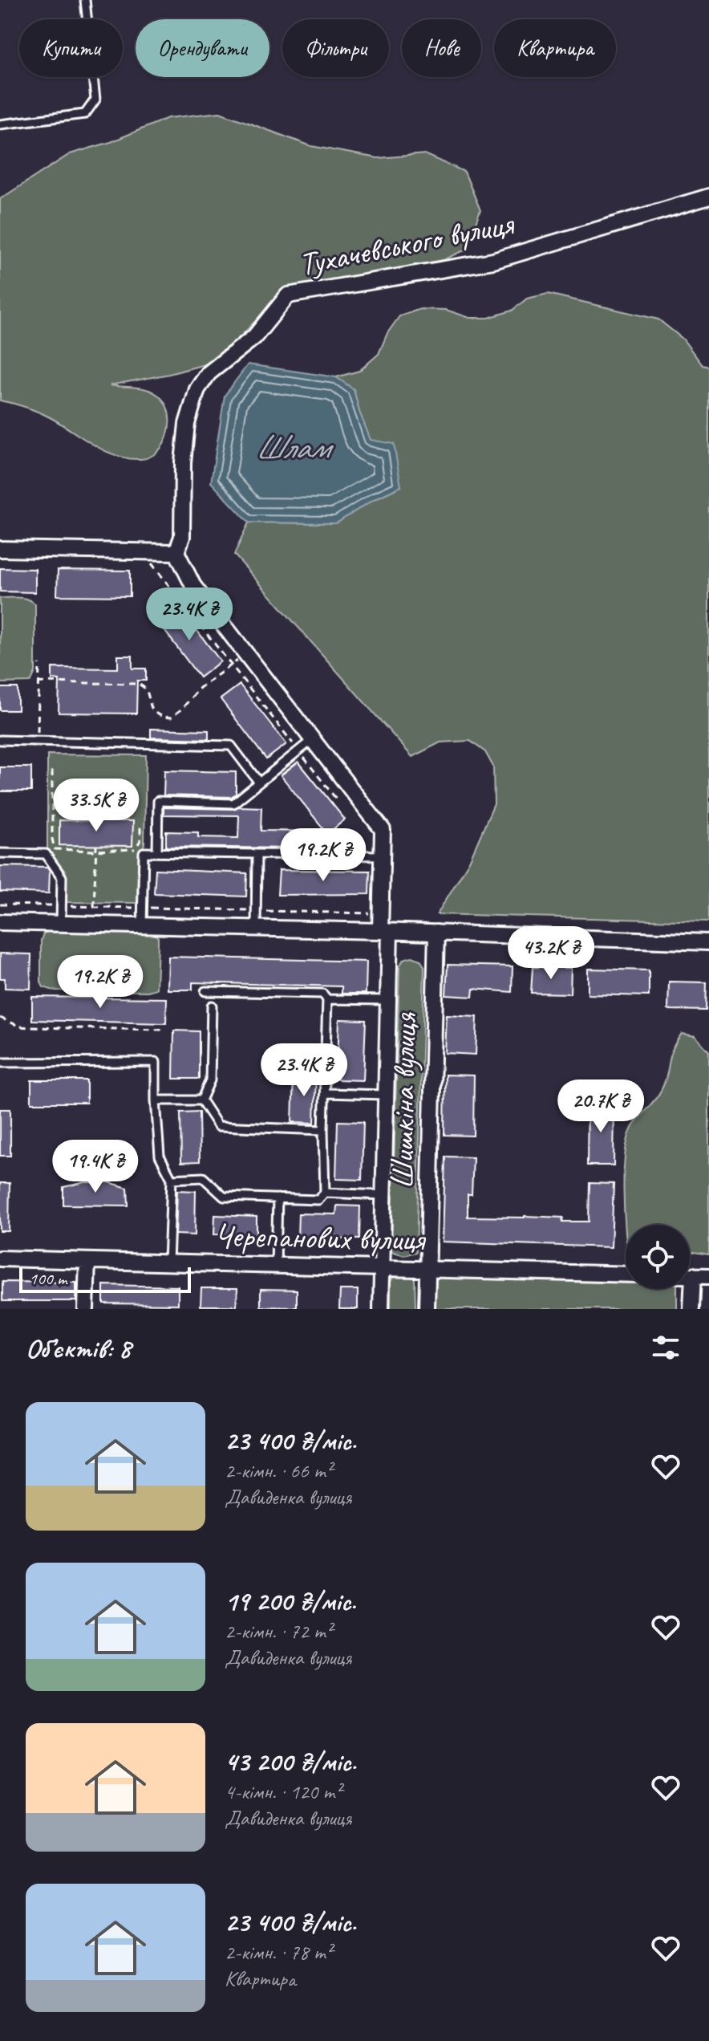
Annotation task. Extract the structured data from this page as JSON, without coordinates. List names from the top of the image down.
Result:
{
  "streets": {
    "street": ["Тухачевського вулиця", "Шишкiна вулиця", "Черепанових вулиця"]
  },
  "crossings": [
    ["Шишкiна вулиця", "Черепанових вулиця"]
  ],
  "water": ["Шлам"],
  "scale_bar": "100 m",
  "page": {
    "chip": [
      "Купити",
      "Орендувати",
      "Фільтри",
      "Нове",
      "Квартира"
    ],
    "price": [
      "23.4K ₴",
      "33.5K ₴",
      "19.2K ₴",
      "43.2K ₴",
      "19.2K ₴",
      "23.4K ₴",
      "20.7K ₴",
      "19.4K ₴"
    ],
    "scale": "100 m",
    "heading": "Об’єктів: 8",
    "list": [
      {
        "name": "23 400 ₴/міс.",
        "note": "2-кімн. · 66 m² · Давиденка вулиця"
      },
      {
        "name": "19 200 ₴/міс.",
        "note": "2-кімн. · 72 m² · Давиденка вулиця"
      },
      {
        "name": "43 200 ₴/міс.",
        "note": "4-кімн. · 120 m² · Давиденка вулиця"
      },
      {
        "name": "23 400 ₴/міс.",
        "note": "2-кімн. · 78 m² · Квартира"
      }
    ]
  }
}
